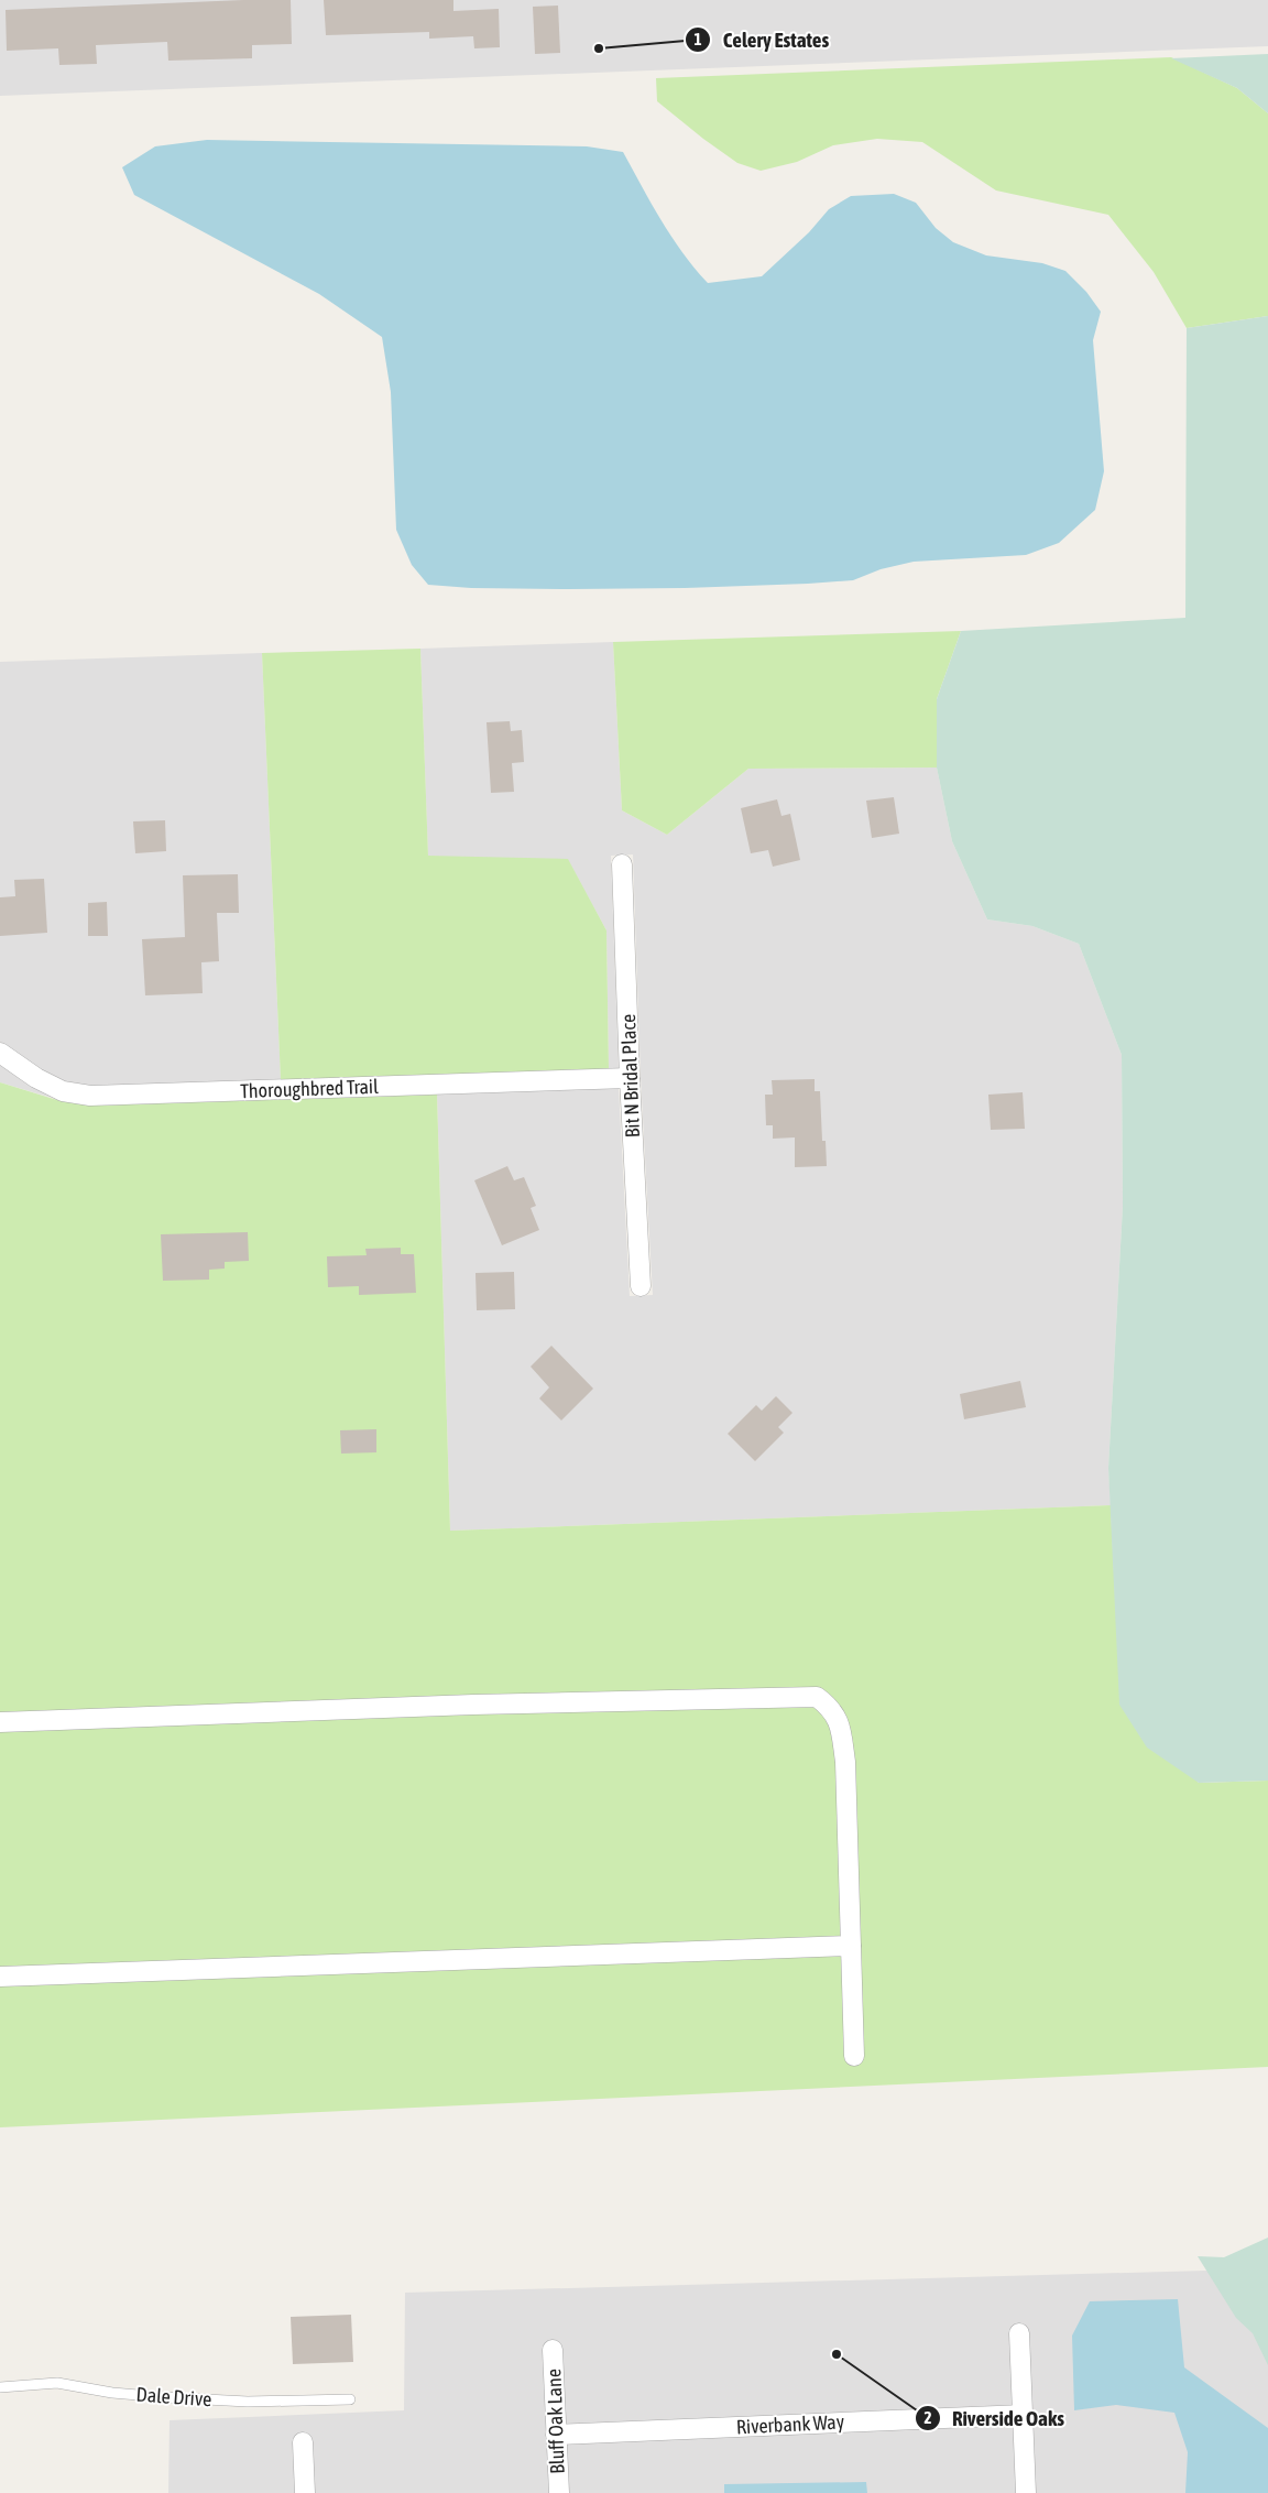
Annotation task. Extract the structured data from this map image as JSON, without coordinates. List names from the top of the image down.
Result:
{
  "streets": {
    "street": [
      "Bit N Bridal Place",
      "Thoroughbred Trail",
      "Bluff Oak Lane",
      "Riverbank Way"
    ],
    "lane": ["Dale Drive"]
  },
  "crossings": [
    ["Bit N Bridal Place", "Thoroughbred Trail"],
    ["Bluff Oak Lane", "Riverbank Way"]
  ],
  "places": ["Celery Estates", "Riverside Oaks"]
}
